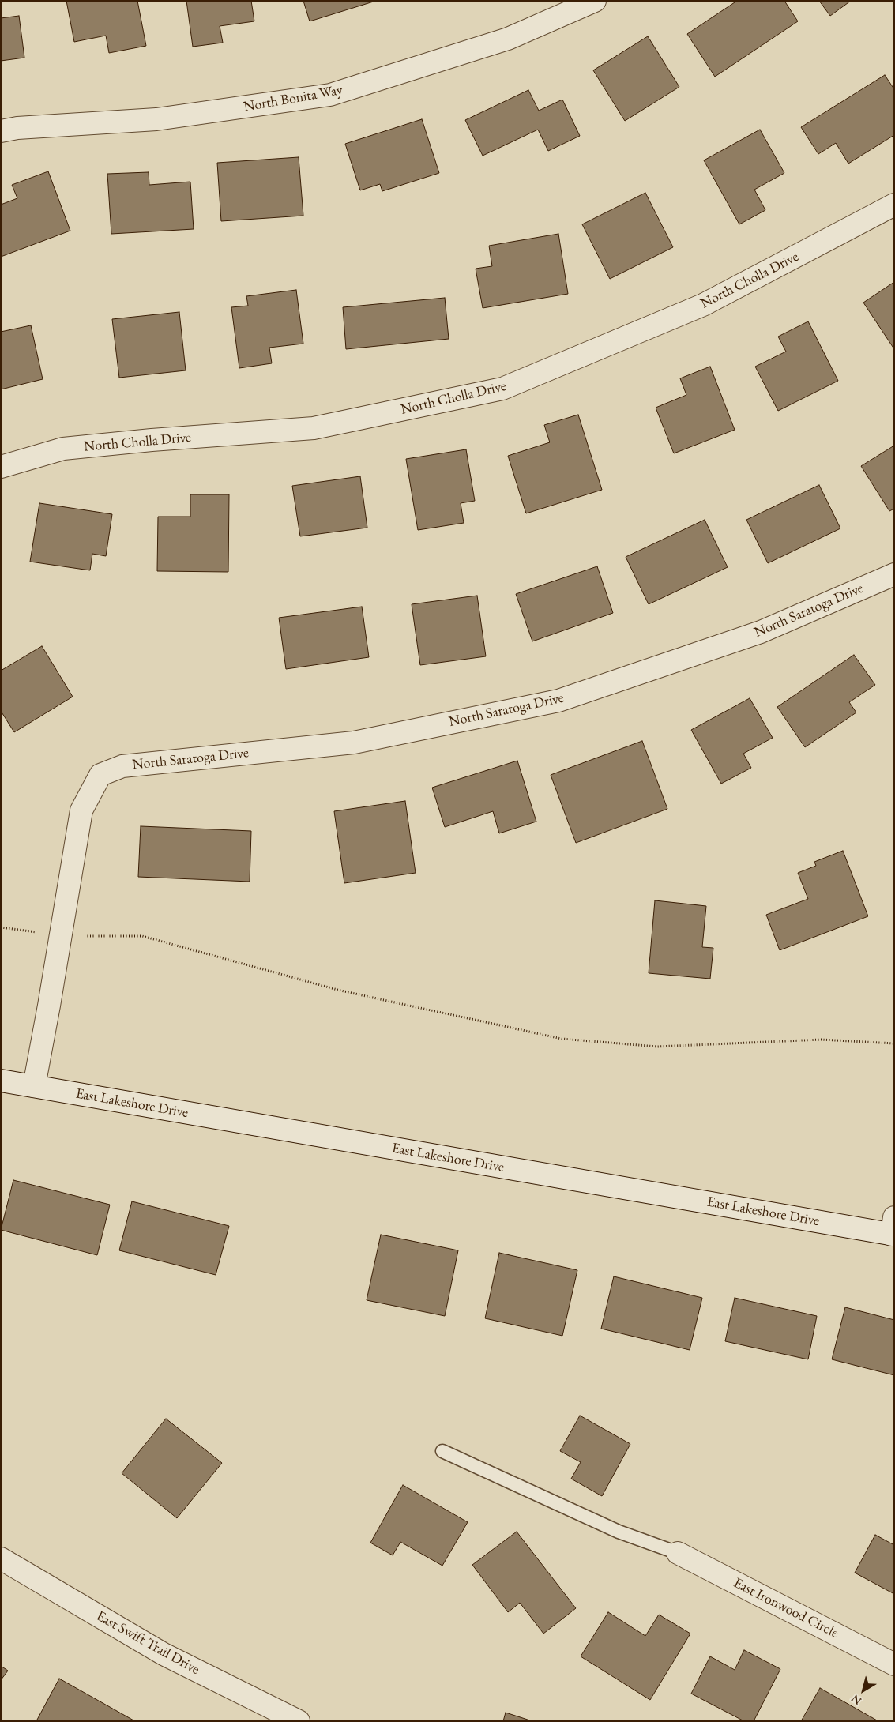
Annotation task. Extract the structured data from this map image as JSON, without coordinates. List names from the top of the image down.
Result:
{
  "streets": {
    "street": [
      "North Bonita Way",
      "North Cholla Drive",
      "North Saratoga Drive",
      "East Lakeshore Drive",
      "East Ironwood Circle",
      "East Swift Trail Drive"
    ]
  },
  "north": "bottom left"
}
